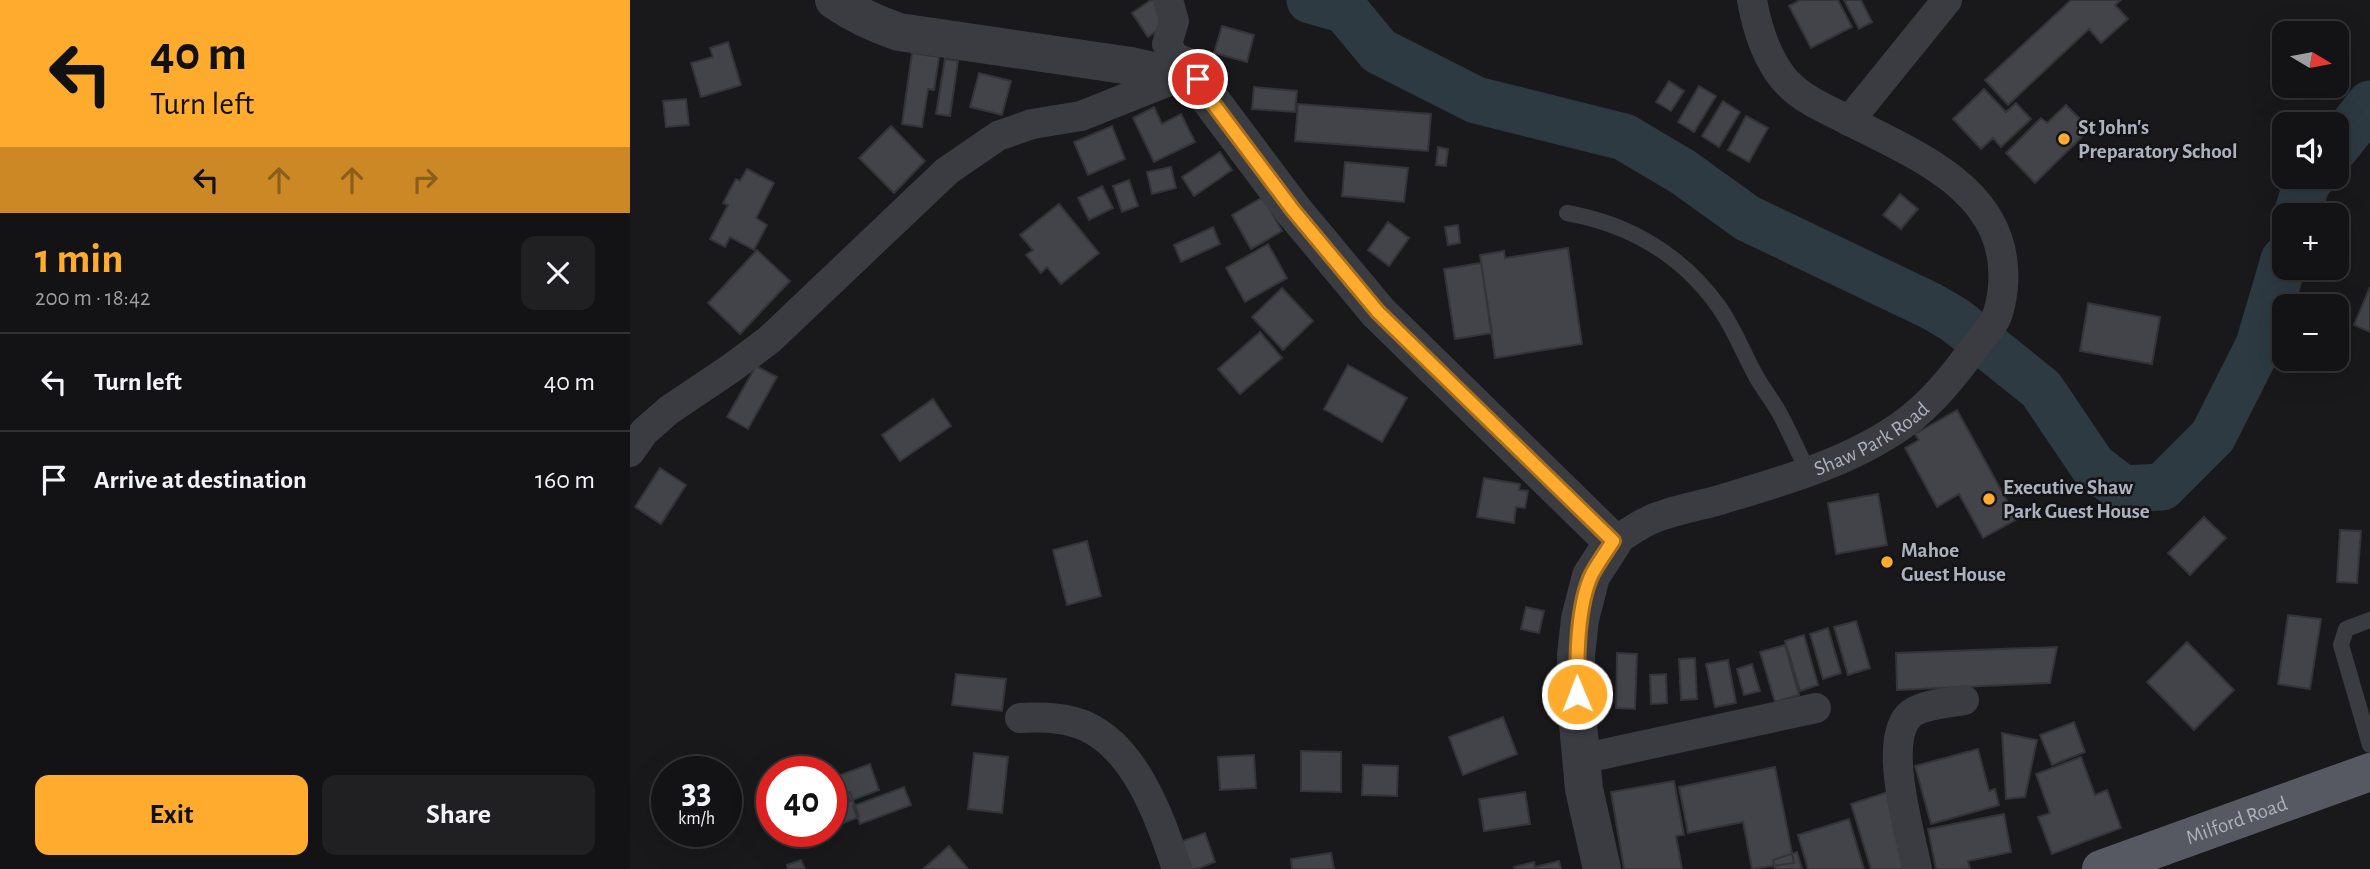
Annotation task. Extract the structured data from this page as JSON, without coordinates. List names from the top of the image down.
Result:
{
  "streets": {
    "main road": ["Milford Road"],
    "street": ["Shaw Park Road"]
  },
  "places": ["St John's Preparatory School", "Executive Shaw Park Guest House", "Mahoe Guest House"],
  "north": "right",
  "page": {
    "turn": ["40 m", "Turn left"],
    "map_buttons": ["+", "−"],
    "heading": ["1 min", "200 m · 18:42"],
    "list": [
      {
        "name": "Turn left",
        "value": "40 m"
      },
      {
        "name": "Arrive at destination",
        "value": "160 m"
      }
    ],
    "speed": "33 km/h",
    "limit": "40",
    "buttons": ["Exit", "Share"]
  }
}
